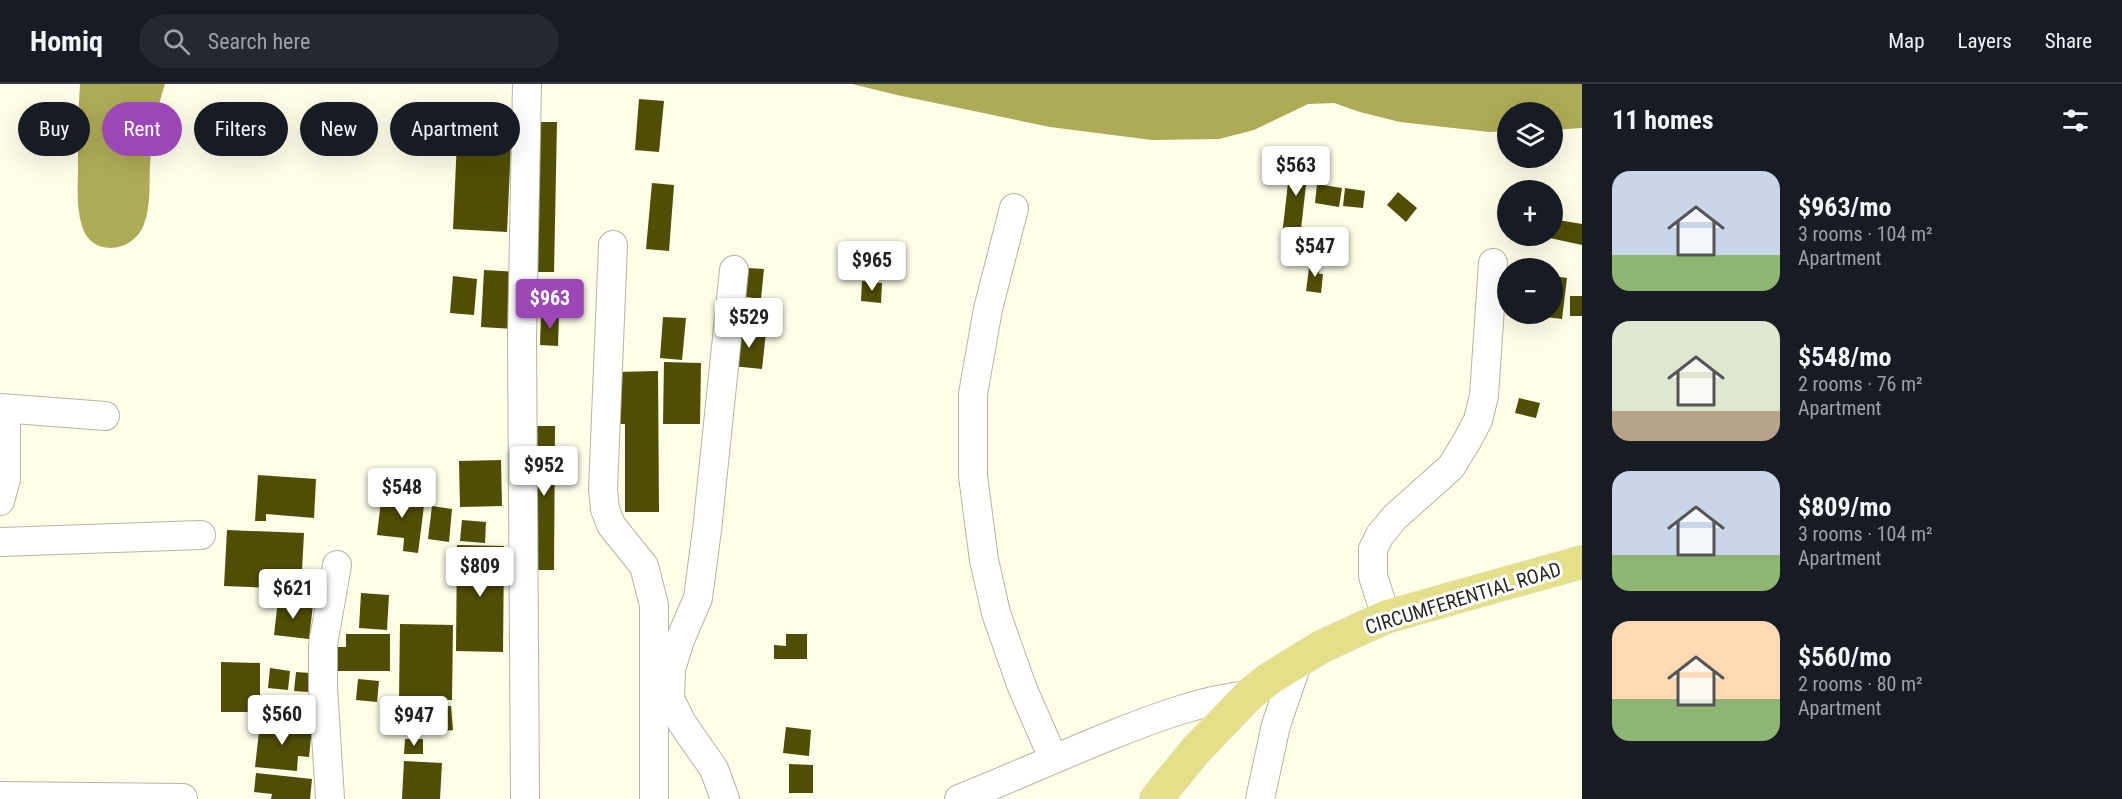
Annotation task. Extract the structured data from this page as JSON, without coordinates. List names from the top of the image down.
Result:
{
  "streets": {
    "main road": ["CIRCUMFERENTIAL ROAD"]
  },
  "page": {
    "header": "Homiq",
    "search": "Search here",
    "nav": ["Map", "Layers", "Share"],
    "heading": "11 homes",
    "map_buttons": ["+", "−"],
    "chip": [
      "Buy",
      "Rent",
      "Filters",
      "New",
      "Apartment"
    ],
    "price": [
      "$563",
      "$547",
      "$965",
      "$963",
      "$529",
      "$952",
      "$548",
      "$809",
      "$621",
      "$560",
      "$947"
    ],
    "list": [
      {
        "name": "$963/mo",
        "note": "3 rooms · 104 m² · Apartment"
      },
      {
        "name": "$548/mo",
        "note": "2 rooms · 76 m² · Apartment"
      },
      {
        "name": "$809/mo",
        "note": "3 rooms · 104 m² · Apartment"
      },
      {
        "name": "$560/mo",
        "note": "2 rooms · 80 m² · Apartment"
      }
    ]
  }
}
